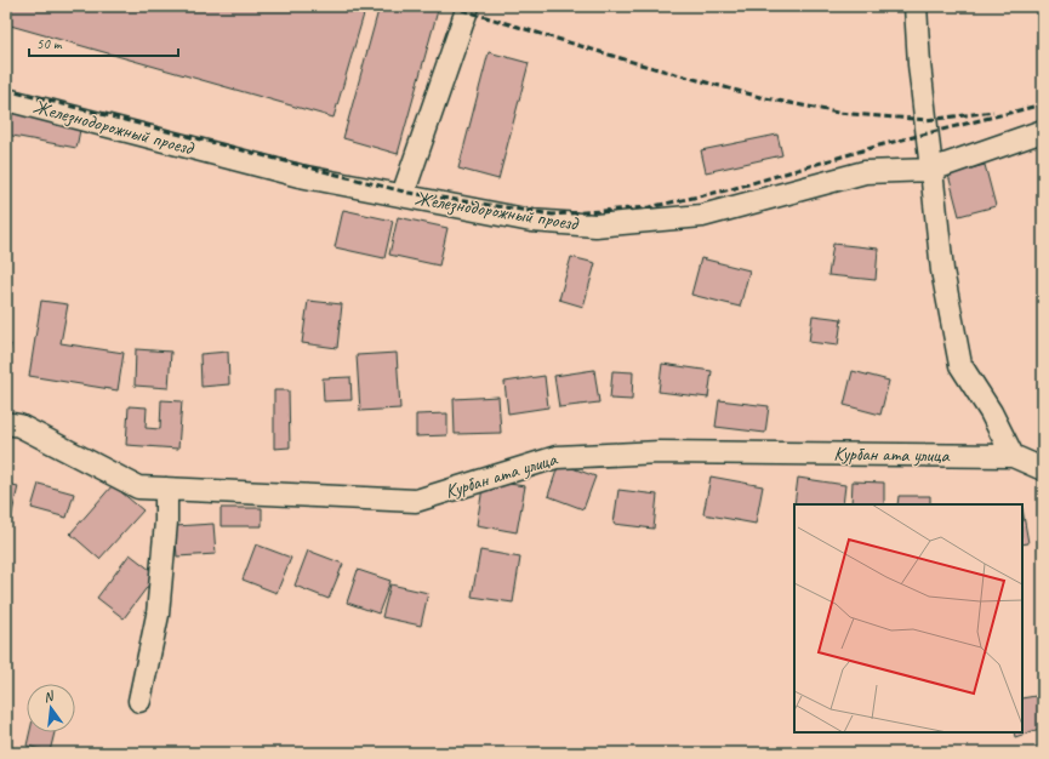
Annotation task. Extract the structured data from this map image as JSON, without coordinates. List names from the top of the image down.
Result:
{
  "streets": {
    "street": ["Железнодорожный проезд", "Курбан ата улица"]
  },
  "scale_bar": "50 m",
  "north": "top"
}
